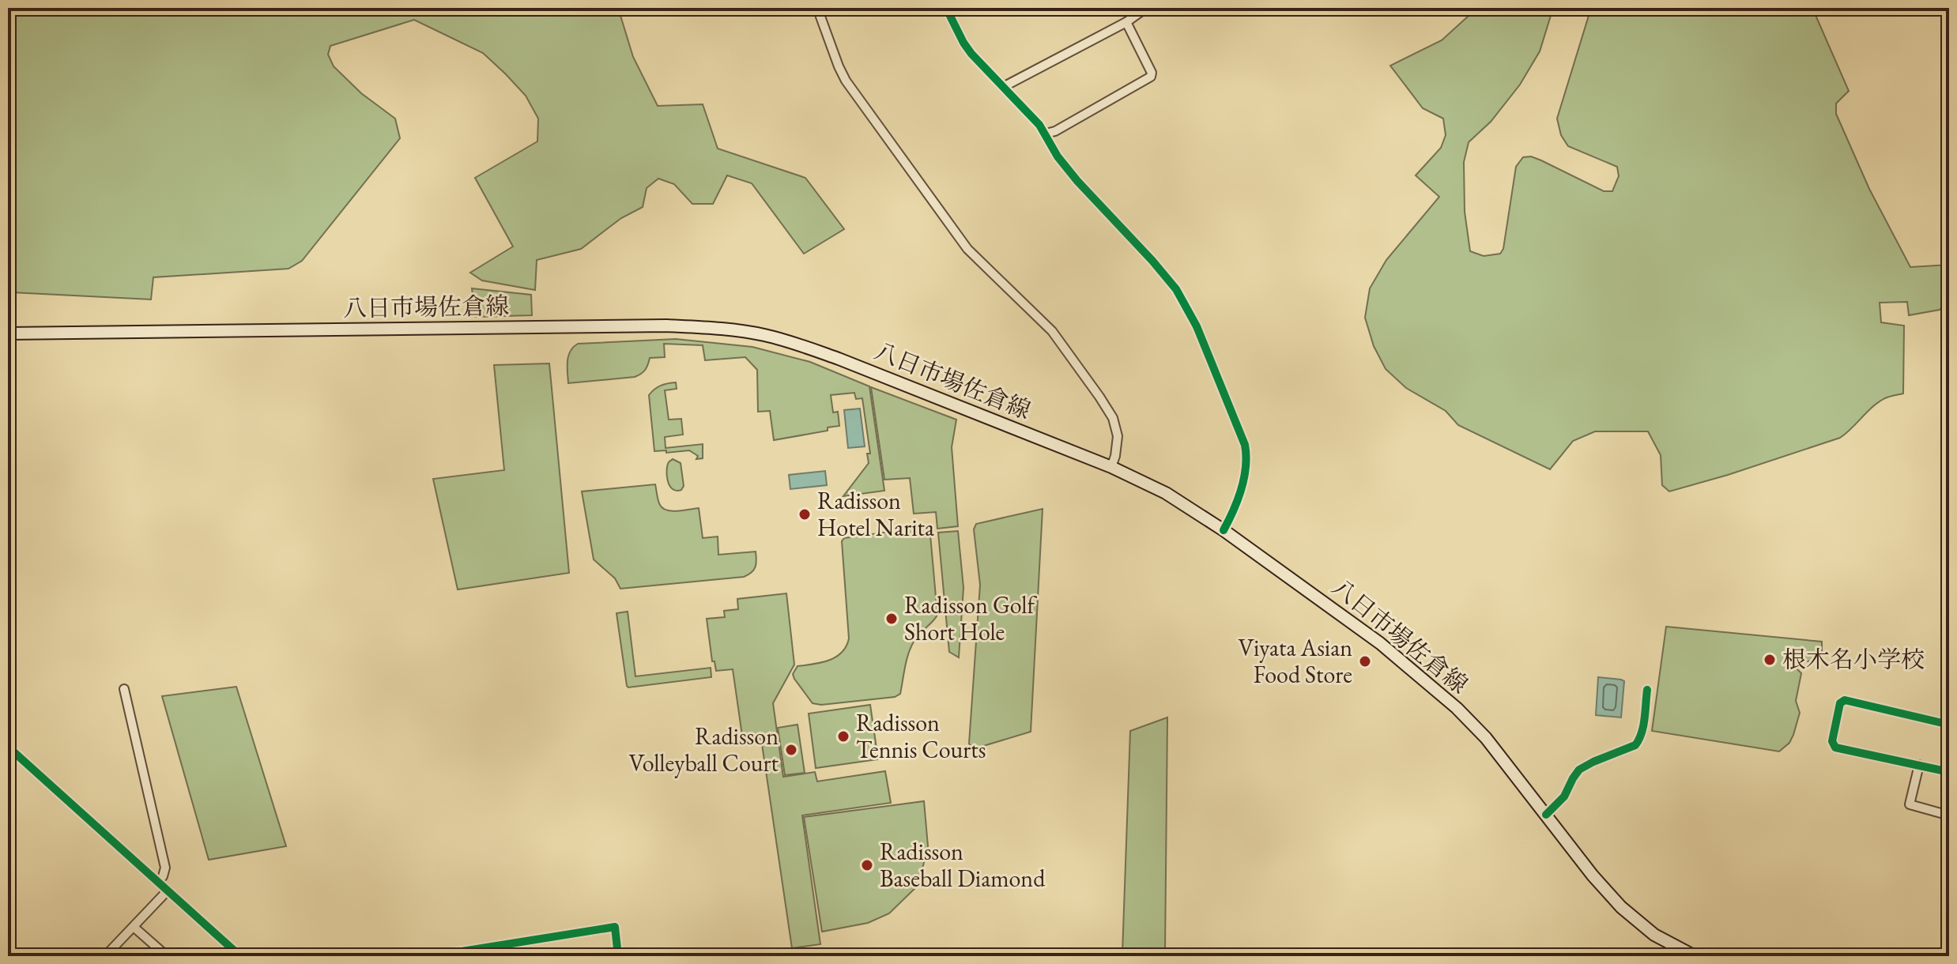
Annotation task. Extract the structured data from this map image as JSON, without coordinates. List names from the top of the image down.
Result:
{
  "streets": {
    "main road": ["八日市場佐倉線"]
  },
  "places": [
    "Radisson Hotel Narita",
    "Radisson Golf Short Hole",
    "根木名小学校",
    "Viyata Asian Food Store",
    "Radisson Tennis Courts",
    "Radisson Volleyball Court",
    "Radisson Baseball Diamond"
  ]
}
